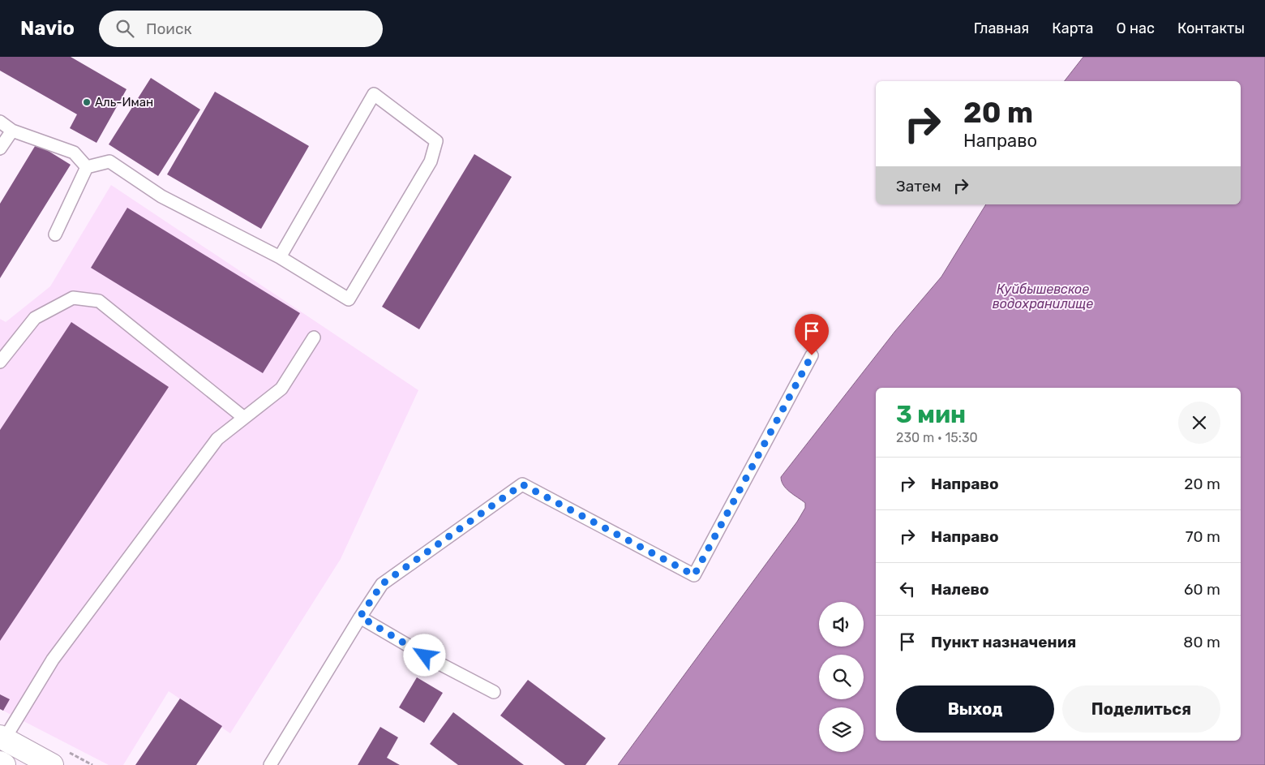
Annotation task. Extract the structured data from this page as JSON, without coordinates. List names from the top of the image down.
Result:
{
  "water": ["Куйбышевское водохранилище"],
  "places": ["Аль-Иман"],
  "page": {
    "header": "Navio",
    "search": "Поиск",
    "nav": [
      "Главная",
      "Карта",
      "О нас",
      "Контакты"
    ],
    "turn": ["20 m", "Направо"],
    "then": "Затем",
    "heading": ["3 мин", "230 m · 15:30"],
    "list": [
      {
        "name": "Направо",
        "value": "20 m"
      },
      {
        "name": "Направо",
        "value": "70 m"
      },
      {
        "name": "Налево",
        "value": "60 m"
      },
      {
        "name": "Пункт назначения",
        "value": "80 m"
      }
    ],
    "buttons": ["Выход", "Поделиться"]
  }
}
